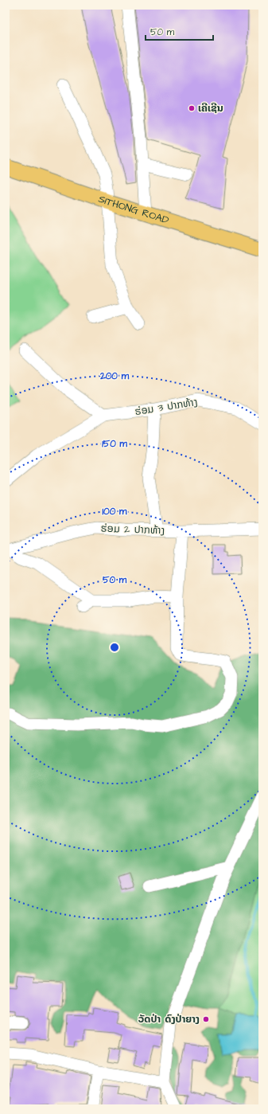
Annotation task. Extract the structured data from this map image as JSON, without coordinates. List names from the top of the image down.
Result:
{
  "streets": {
    "main road": ["SITHONG ROAD"],
    "street": ["ຮ່ອມ 3 ປາກທ້າງ", "ຮ່ອມ 2 ປາກທ້າງ"]
  },
  "places": ["ເຄີເຊີນ", "ວັດປ່າ ດົງປ່າຍາງ"],
  "scale_bar": "50 m",
  "rings": [
    "200 m",
    "150 m",
    "100 m",
    "50 m"
  ]
}
